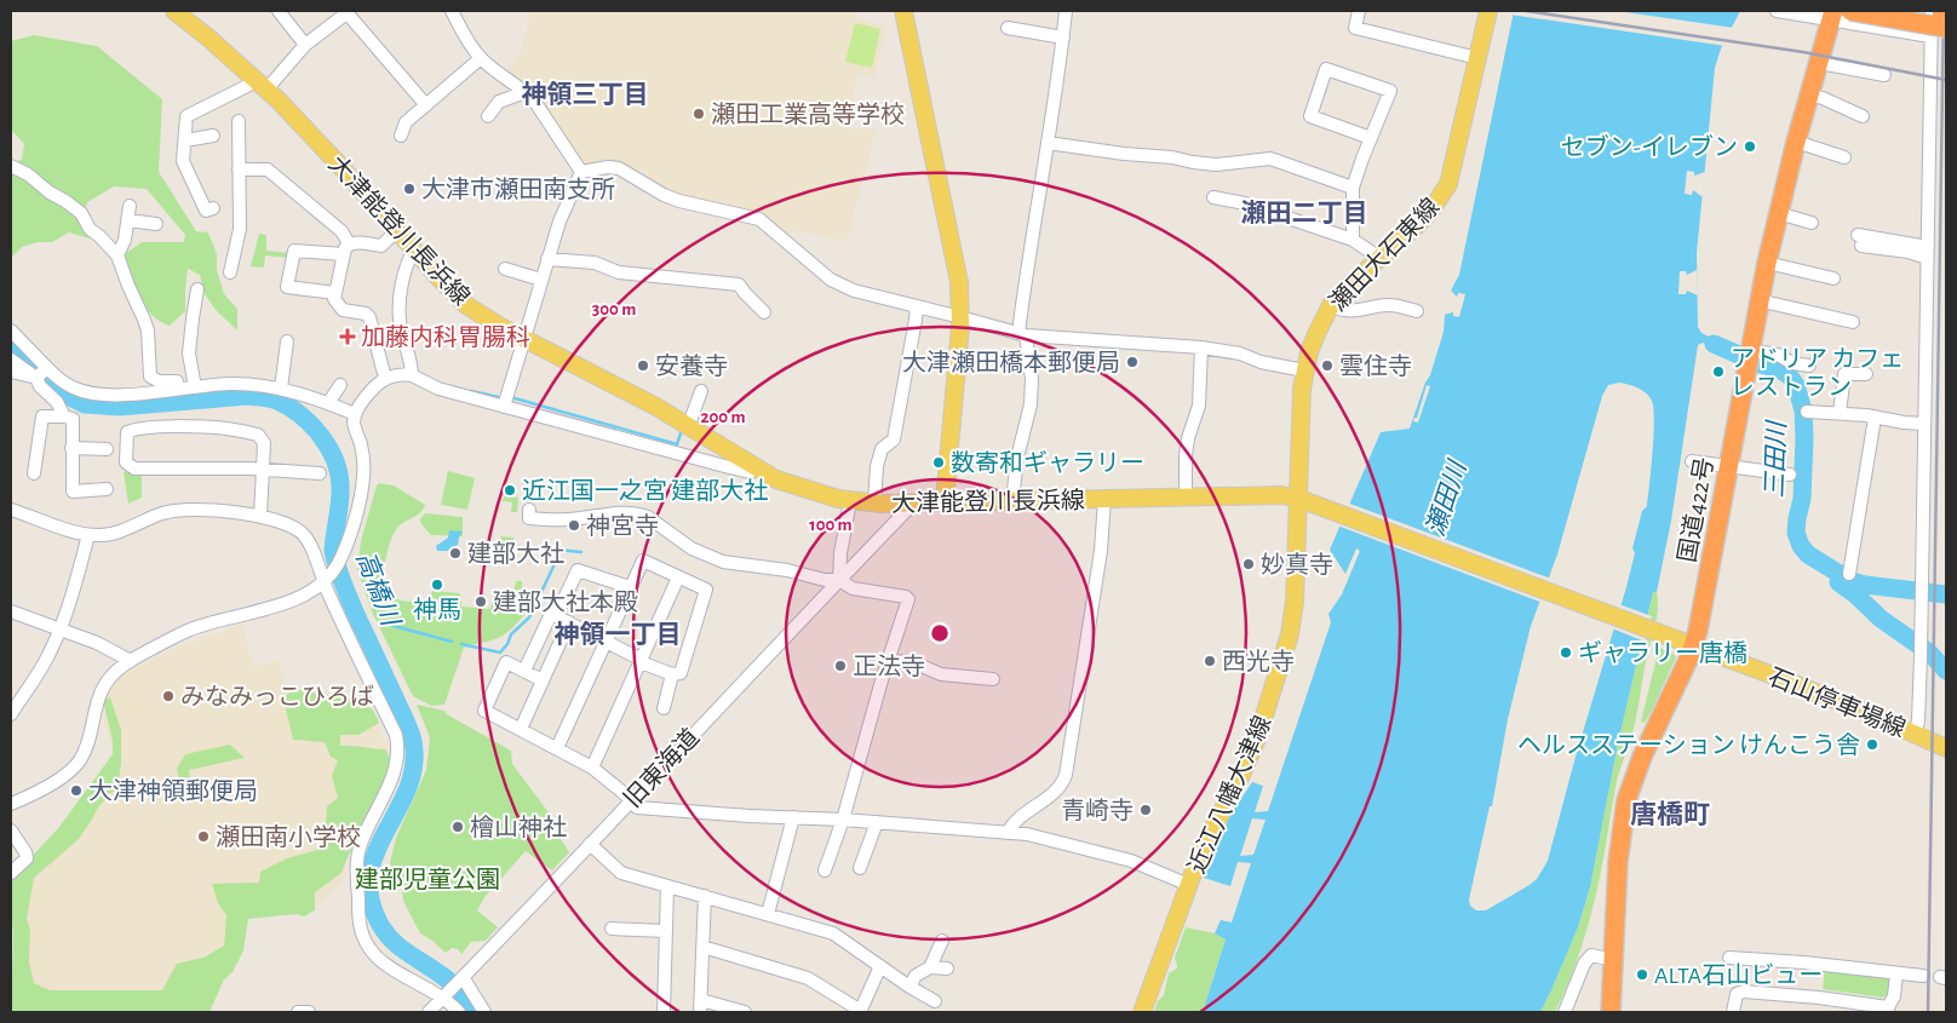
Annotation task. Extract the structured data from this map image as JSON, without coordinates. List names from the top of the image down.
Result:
{
  "streets": {
    "highway": ["国道422号"],
    "main road": [
      "大津能登川長浜線",
      "瀬田大石東線",
      "石山停車場線",
      "近江八幡大津線"
    ],
    "street": ["旧東海道"]
  },
  "crossings": [
    ["大津能登川長浜線", "瀬田大石東線"],
    ["大津能登川長浜線", "国道422号"],
    ["大津能登川長浜線", "石山停車場線"],
    ["大津能登川長浜線", "旧東海道"],
    ["大津能登川長浜線", "近江八幡大津線"],
    ["瀬田大石東線", "近江八幡大津線"],
    ["国道422号", "石山停車場線"]
  ],
  "districts": [
    "神領三丁目",
    "瀬田二丁目",
    "神領一丁目",
    "唐橋町"
  ],
  "water": ["三田川", "瀬田川", "高橋川"],
  "parks": ["建部児童公園"],
  "places": {
    "other": [
      "瀬田工業高等学校",
      "セブン-イレブン",
      "大津市瀬田南支所",
      "大津瀬田橋本郵便局",
      "安養寺",
      "雲住寺",
      "アドリア カフェ レストラン",
      "数寄和ギャラリー",
      "近江国一之宮 建部大社",
      "神宮寺",
      "建部大社",
      "妙真寺",
      "神馬",
      "建部大社本殿",
      "ギャラリー唐橋",
      "西光寺",
      "正法寺",
      "みなみっこひろば",
      "ヘルスステーション けんこう舎",
      "大津神領郵便局",
      "青崎寺",
      "檜山神社",
      "瀬田南小学校",
      "ALTA石山ビュー"
    ],
    "health": ["加藤内科胃腸科"]
  },
  "rings": ["300 m", "200 m", "100 m"]
}
